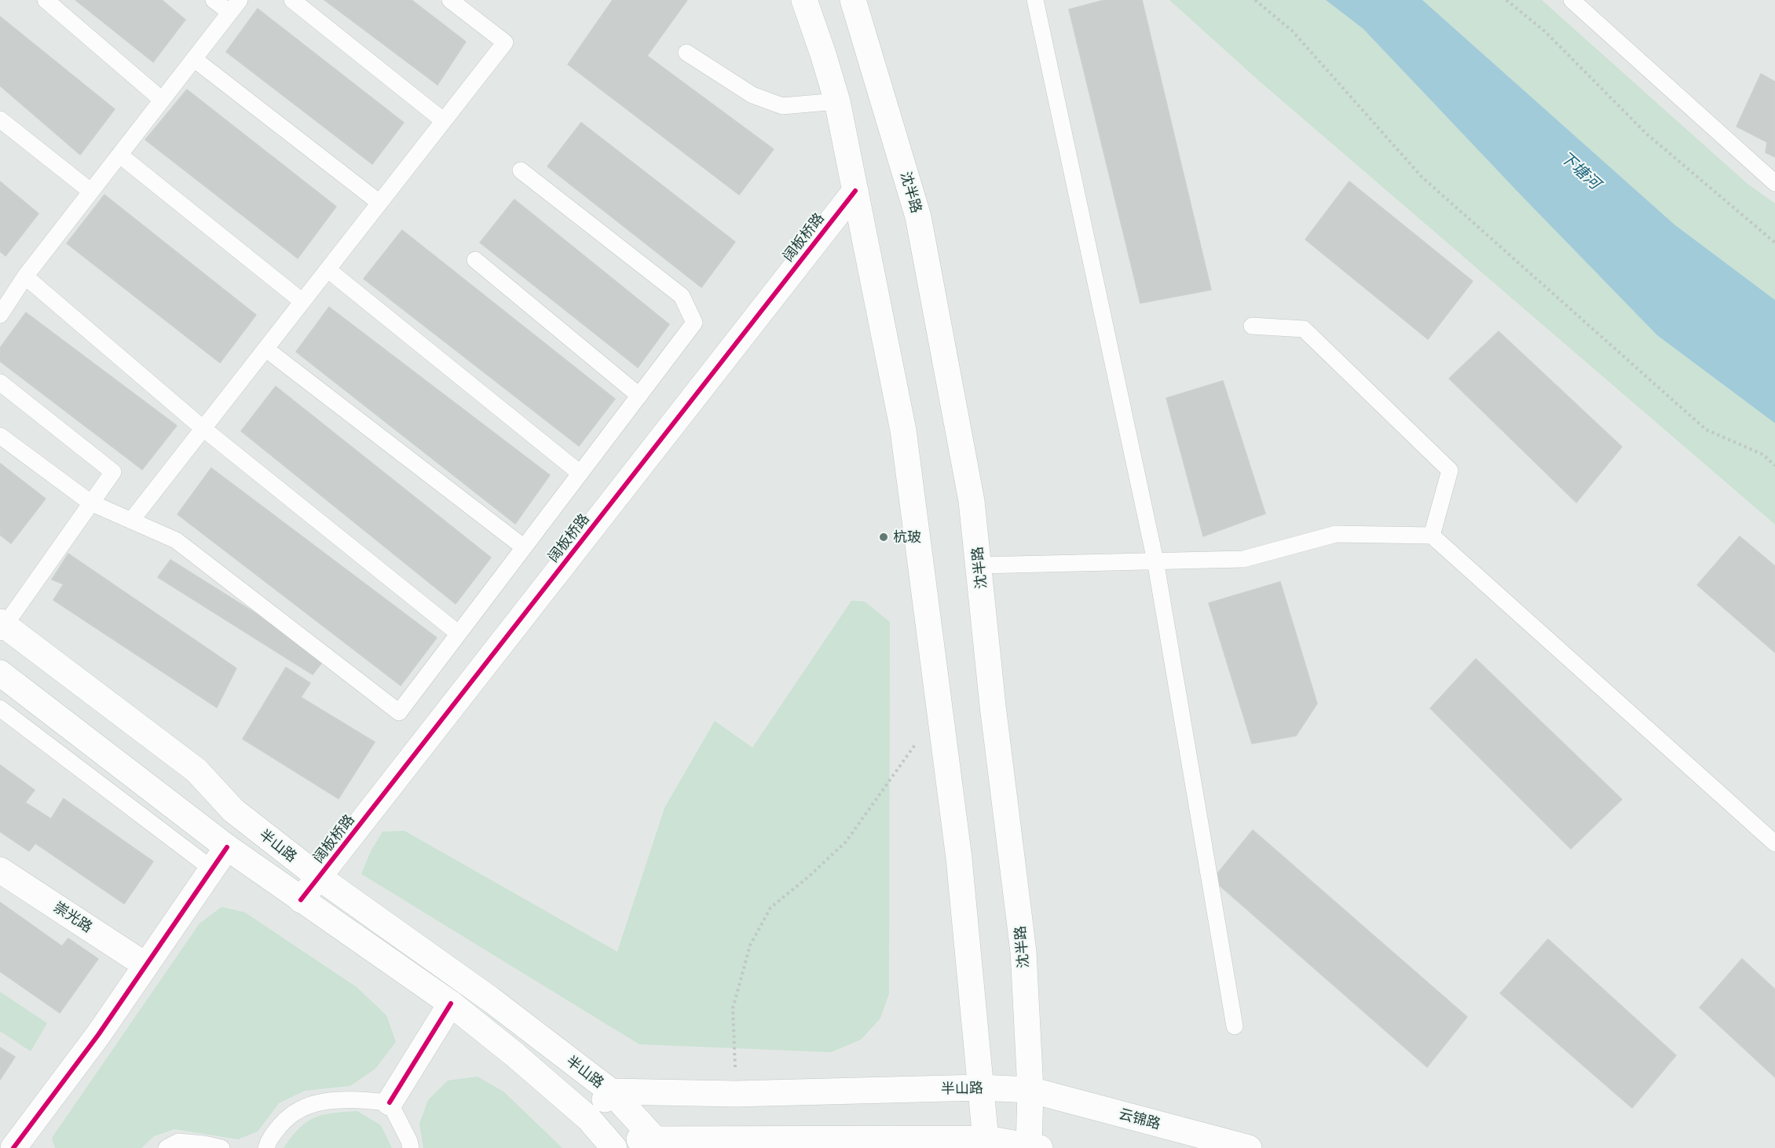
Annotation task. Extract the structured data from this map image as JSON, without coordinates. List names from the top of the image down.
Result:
{
  "streets": {
    "main road": [
      "沈半路",
      "阔板桥路",
      "半山路",
      "崇光路",
      "云锦路"
    ]
  },
  "crossings": [
    ["沈半路", "半山路"],
    ["沈半路", "云锦路"],
    ["阔板桥路", "半山路"],
    ["半山路", "云锦路"]
  ],
  "water": ["下塘河"],
  "places": ["杭玻"]
}
